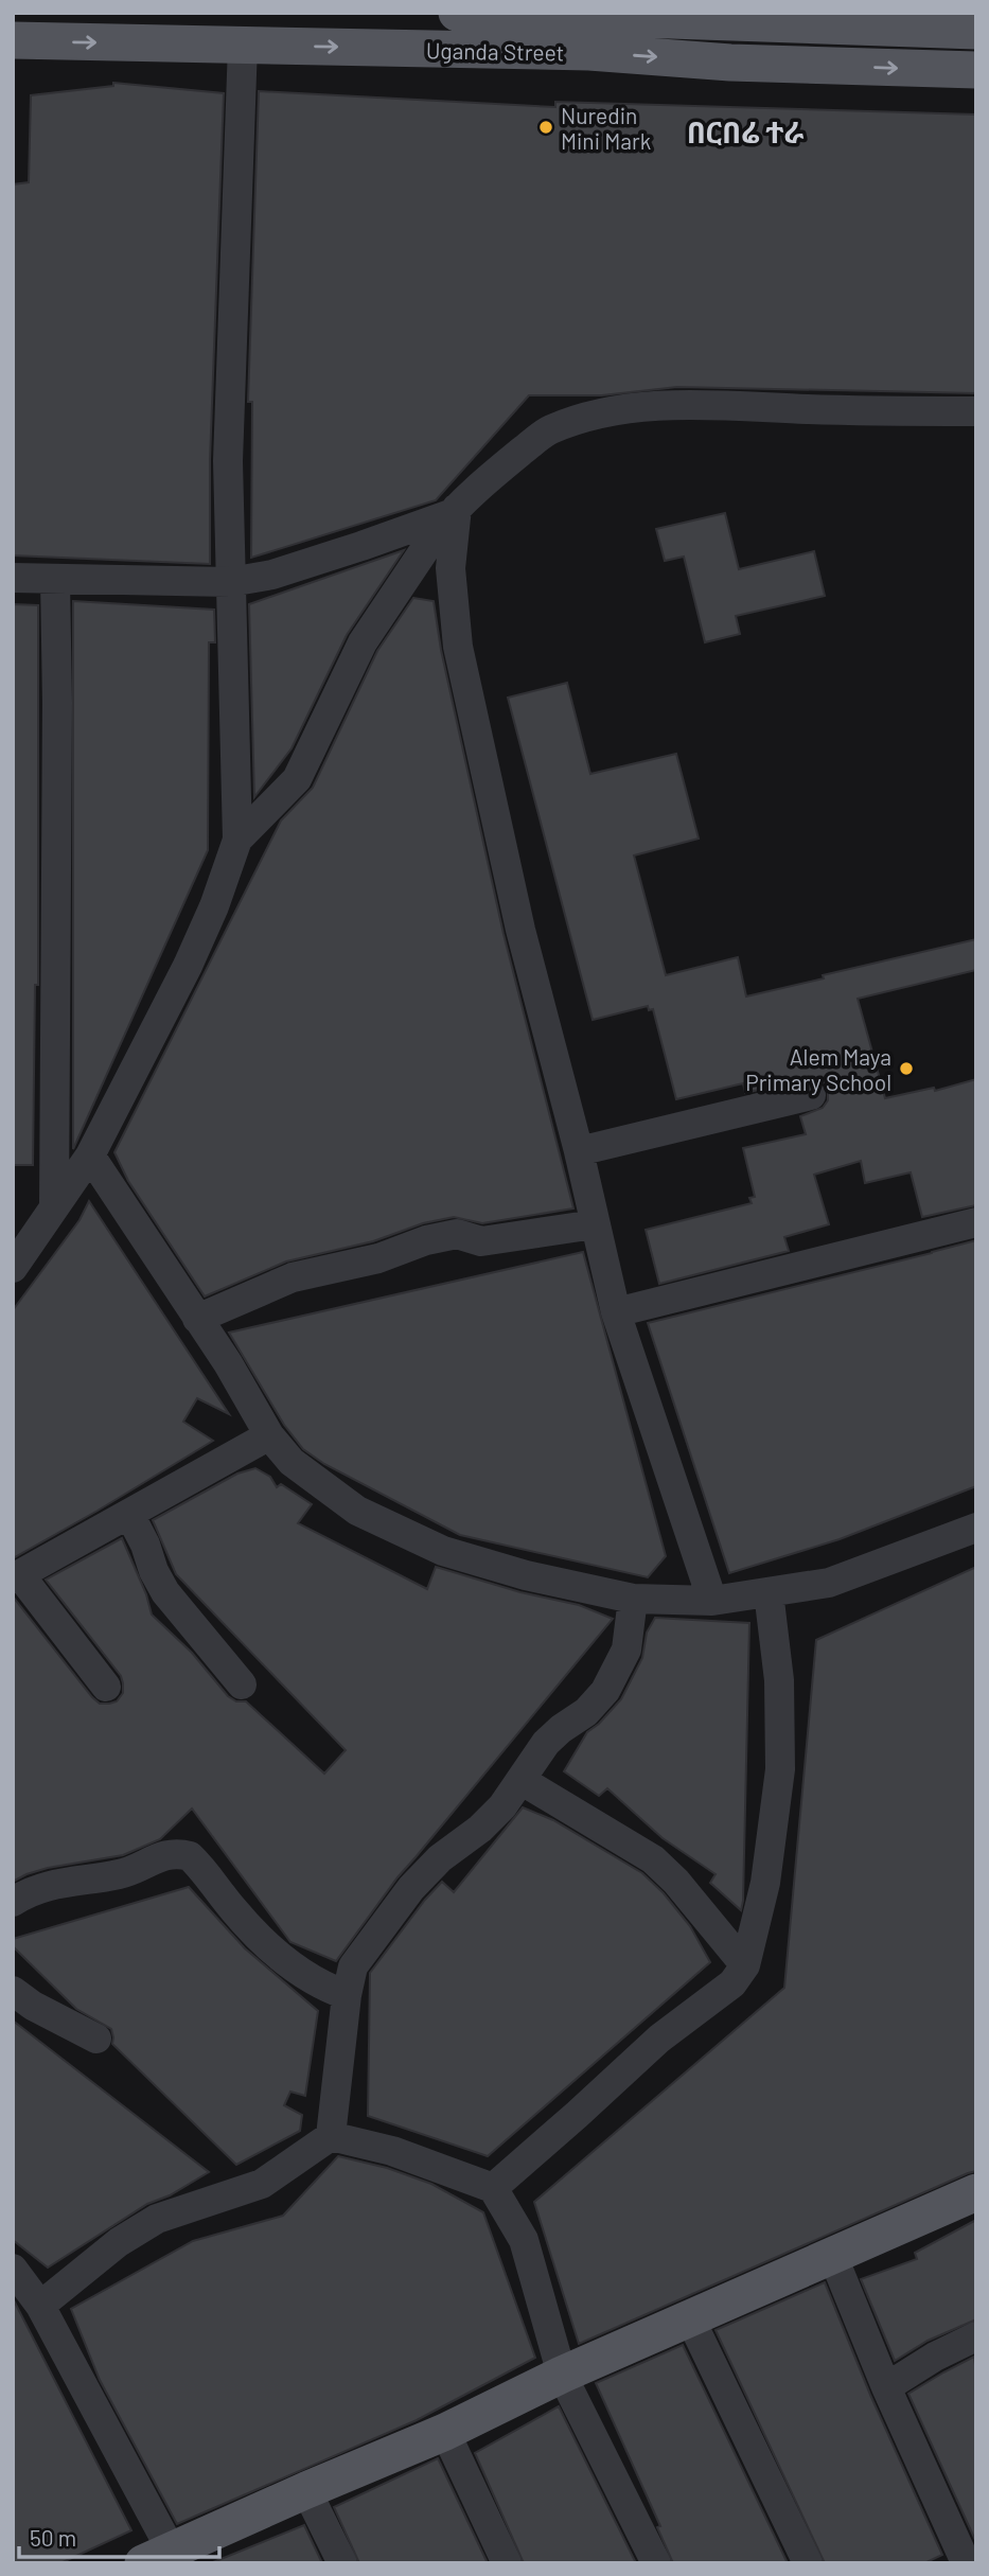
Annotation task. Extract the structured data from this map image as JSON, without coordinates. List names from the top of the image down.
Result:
{
  "streets": {
    "main road": ["Uganda Street"]
  },
  "districts": ["በርበሬ ተራ"],
  "places": ["Nuredin Mini Mark", "Alem Maya Primary School"],
  "scale_bar": "50 m"
}
